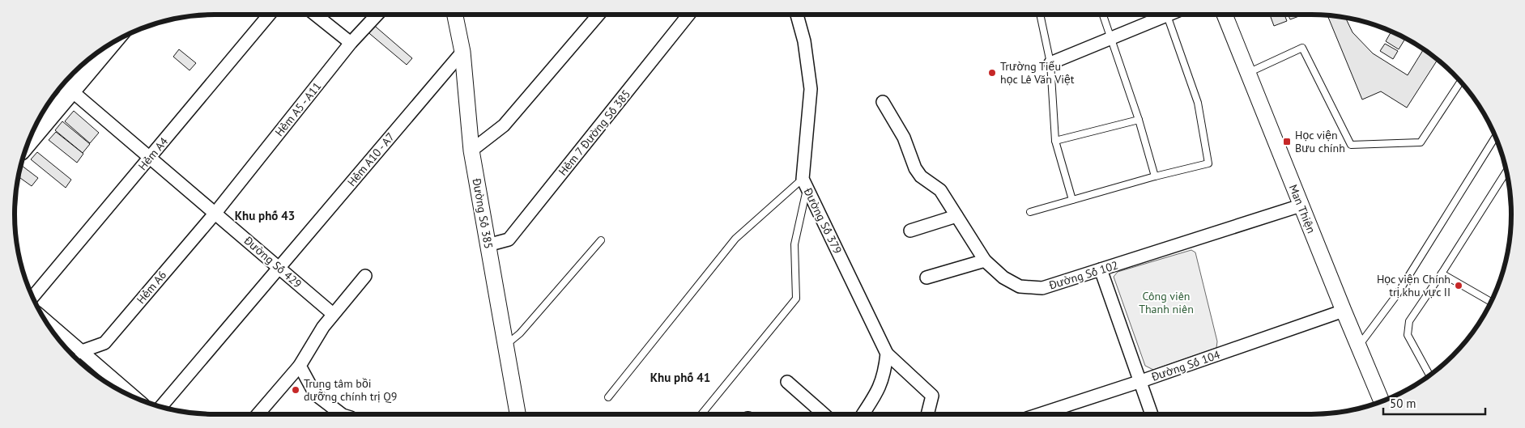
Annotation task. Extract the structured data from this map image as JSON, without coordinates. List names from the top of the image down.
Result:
{
  "streets": {
    "street": [
      "Hẻm A5 - A11",
      "Hẻm 7 Đường Số 385",
      "Hẻm A4",
      "Hẻm A10 - A7",
      "Man Thiện",
      "Đường Số 385",
      "Đường Số 379",
      "Đường Số 429",
      "Đường Số 102",
      "Hẻm A6",
      "Đường Số 104"
    ]
  },
  "crossings": [
    ["Hẻm A5 - A11", "Đường Số 429"],
    ["Hẻm A5 - A11", "Hẻm A6"],
    ["Hẻm 7 Đường Số 385", "Đường Số 385"],
    ["Hẻm A4", "Đường Số 429"],
    ["Hẻm A10 - A7", "Đường Số 385"],
    ["Hẻm A10 - A7", "Đường Số 429"],
    ["Man Thiện", "Đường Số 102"],
    ["Man Thiện", "Đường Số 104"],
    ["Đường Số 429", "Hẻm A6"]
  ],
  "districts": ["Khu phố 43", "Khu phố 41"],
  "parks": ["Công viên Thanh niên"],
  "places": {
    "other": ["Trường Tiểu học Lê Văn Việt", "Học viện Chính trị khu vực II", "Trung tâm bồi dưỡng chính trị Q9"],
    "transit": ["Học viện Bưu chính"]
  },
  "scale_bar": "50 m"
}
